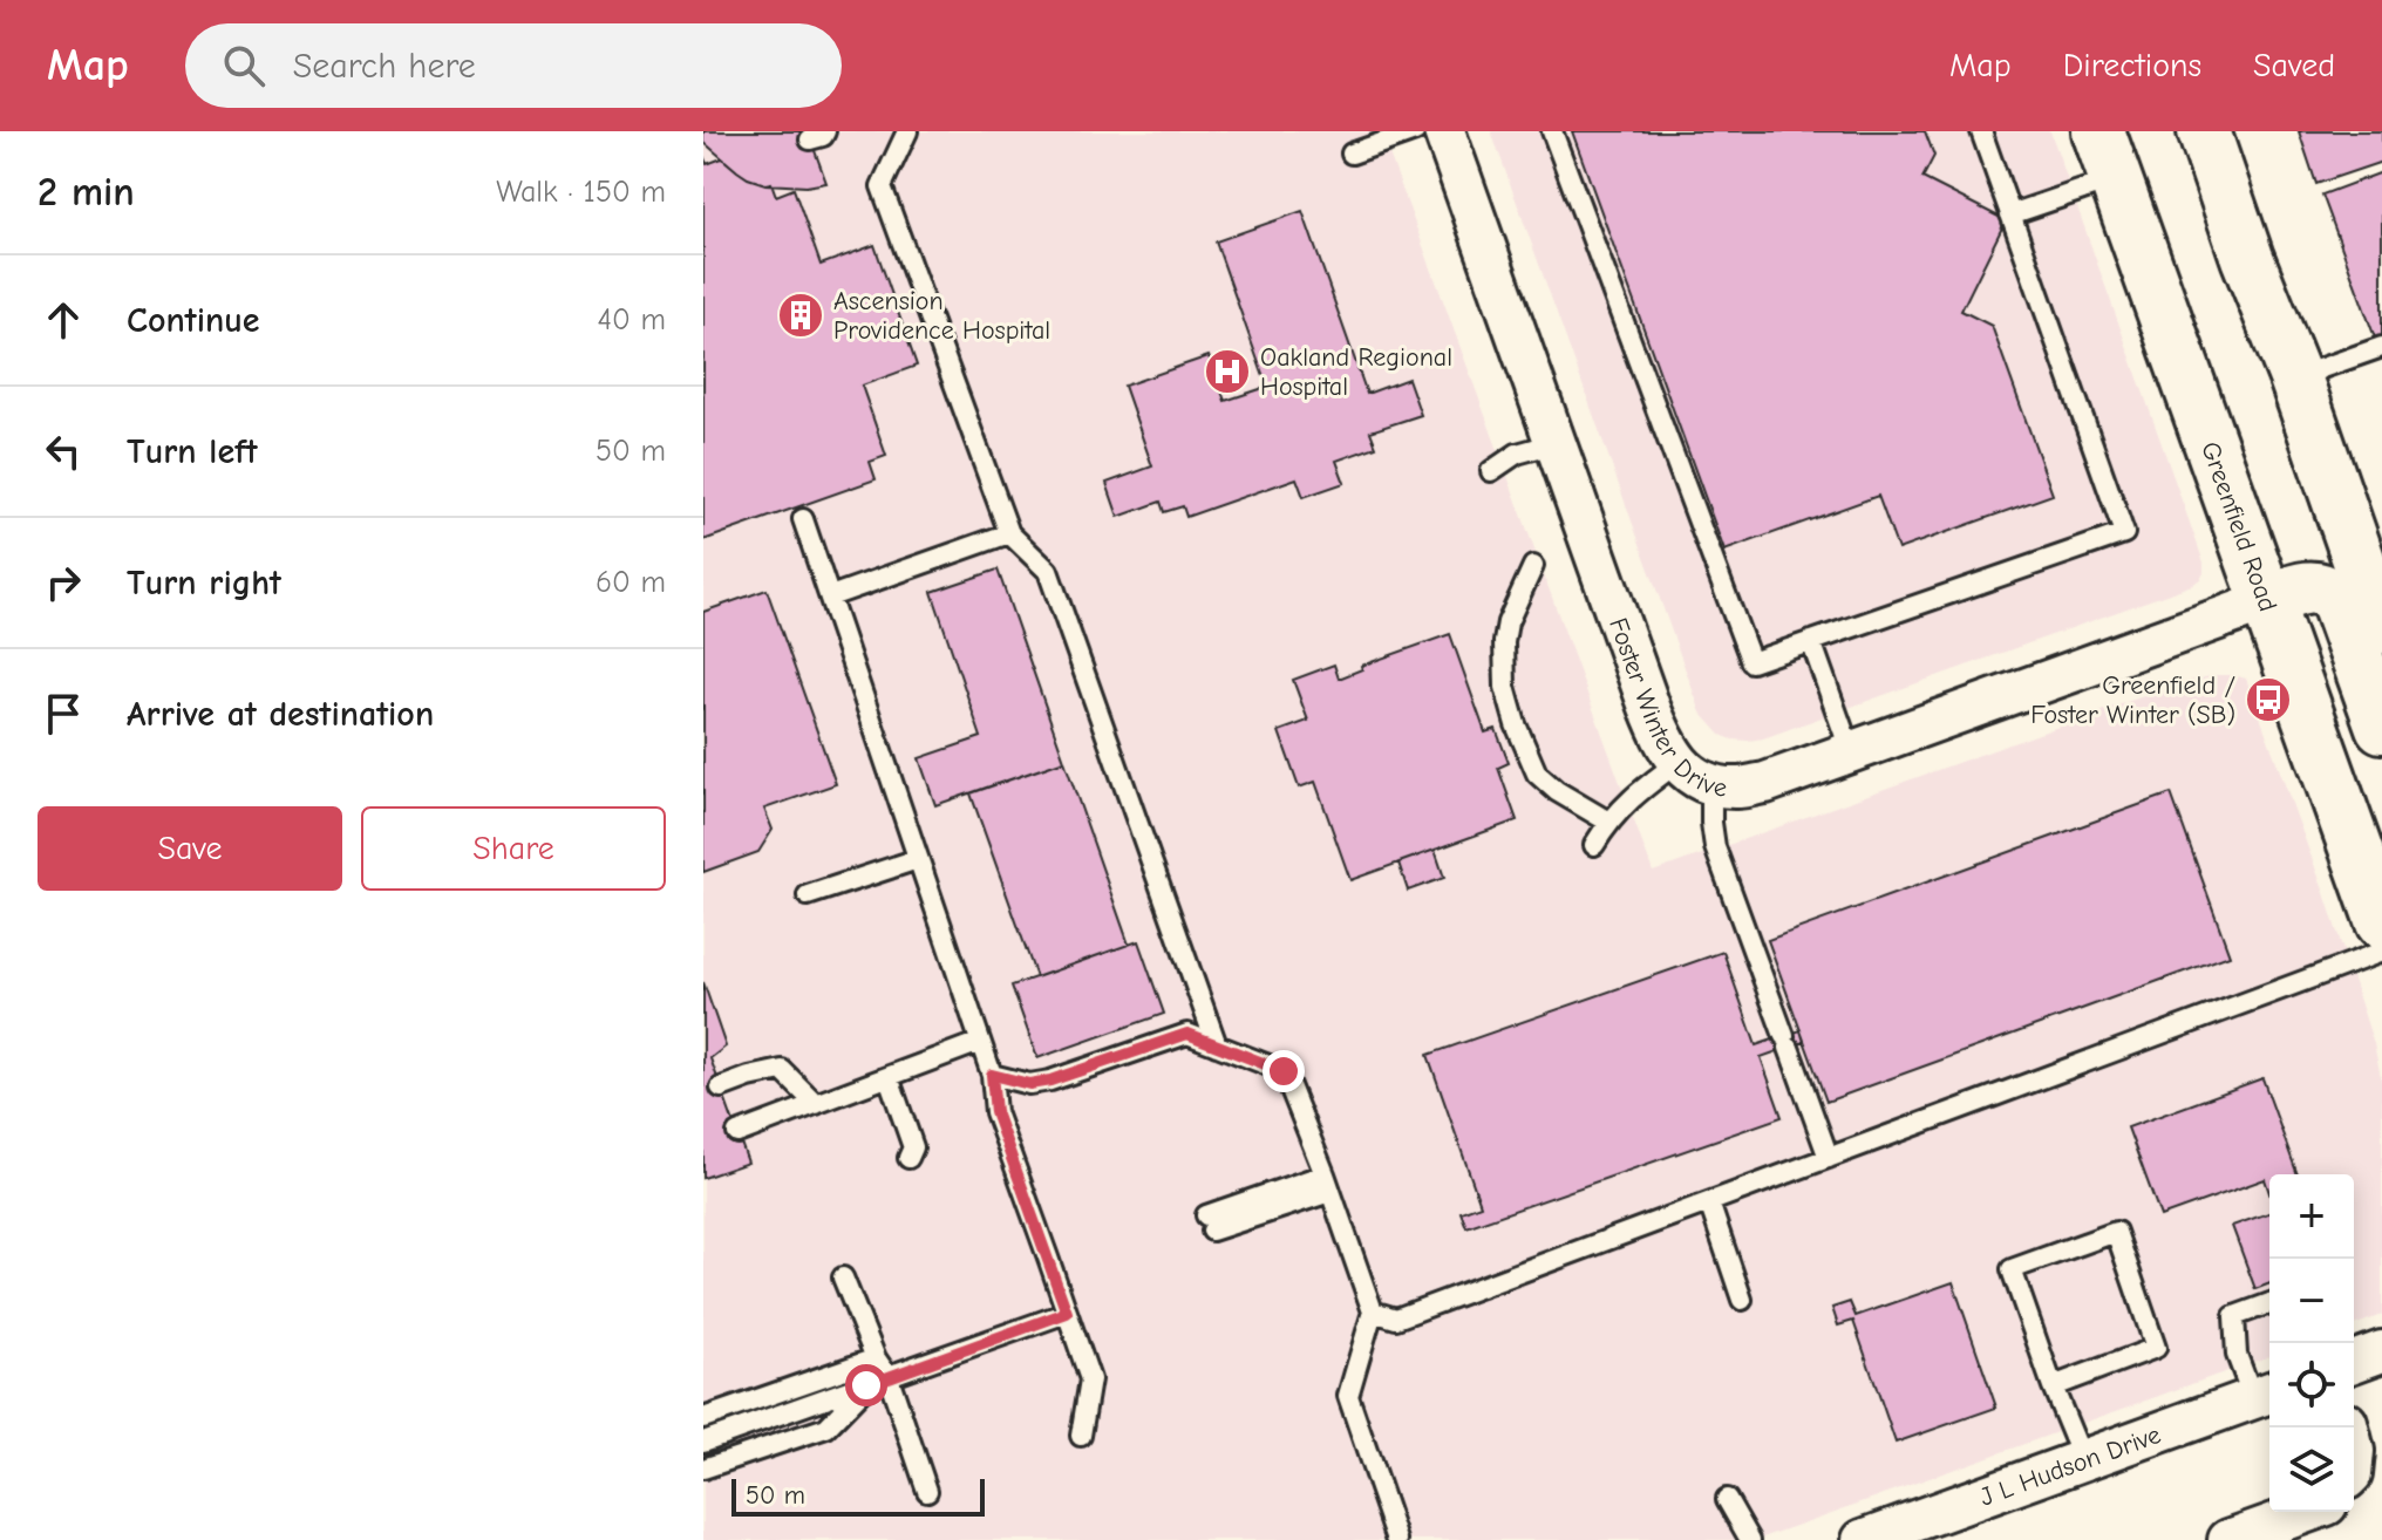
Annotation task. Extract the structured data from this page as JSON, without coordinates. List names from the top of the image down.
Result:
{
  "streets": {
    "main road": ["Greenfield Road"],
    "street": ["Foster Winter Drive", "J L Hudson Drive"]
  },
  "crossings": [
    ["Greenfield Road", "Foster Winter Drive"]
  ],
  "places": {
    "building": ["Ascension Providence Hospital"],
    "hospital": ["Oakland Regional Hospital"],
    "bus stop": ["Greenfield / Foster Winter (SB)"]
  },
  "scale_bar": "50 m",
  "page": {
    "header": "Map",
    "search": "Search here",
    "nav": ["Map", "Directions", "Saved"],
    "heading": ["2 min", "Walk · 150 m"],
    "list": [
      ["Continue", "40 m"],
      ["Turn left", "50 m"],
      ["Turn right", "60 m"],
      "Arrive at destination"
    ],
    "buttons": ["Save", "Share"],
    "map_buttons": ["+", "−"],
    "scale": "50 m"
  }
}
